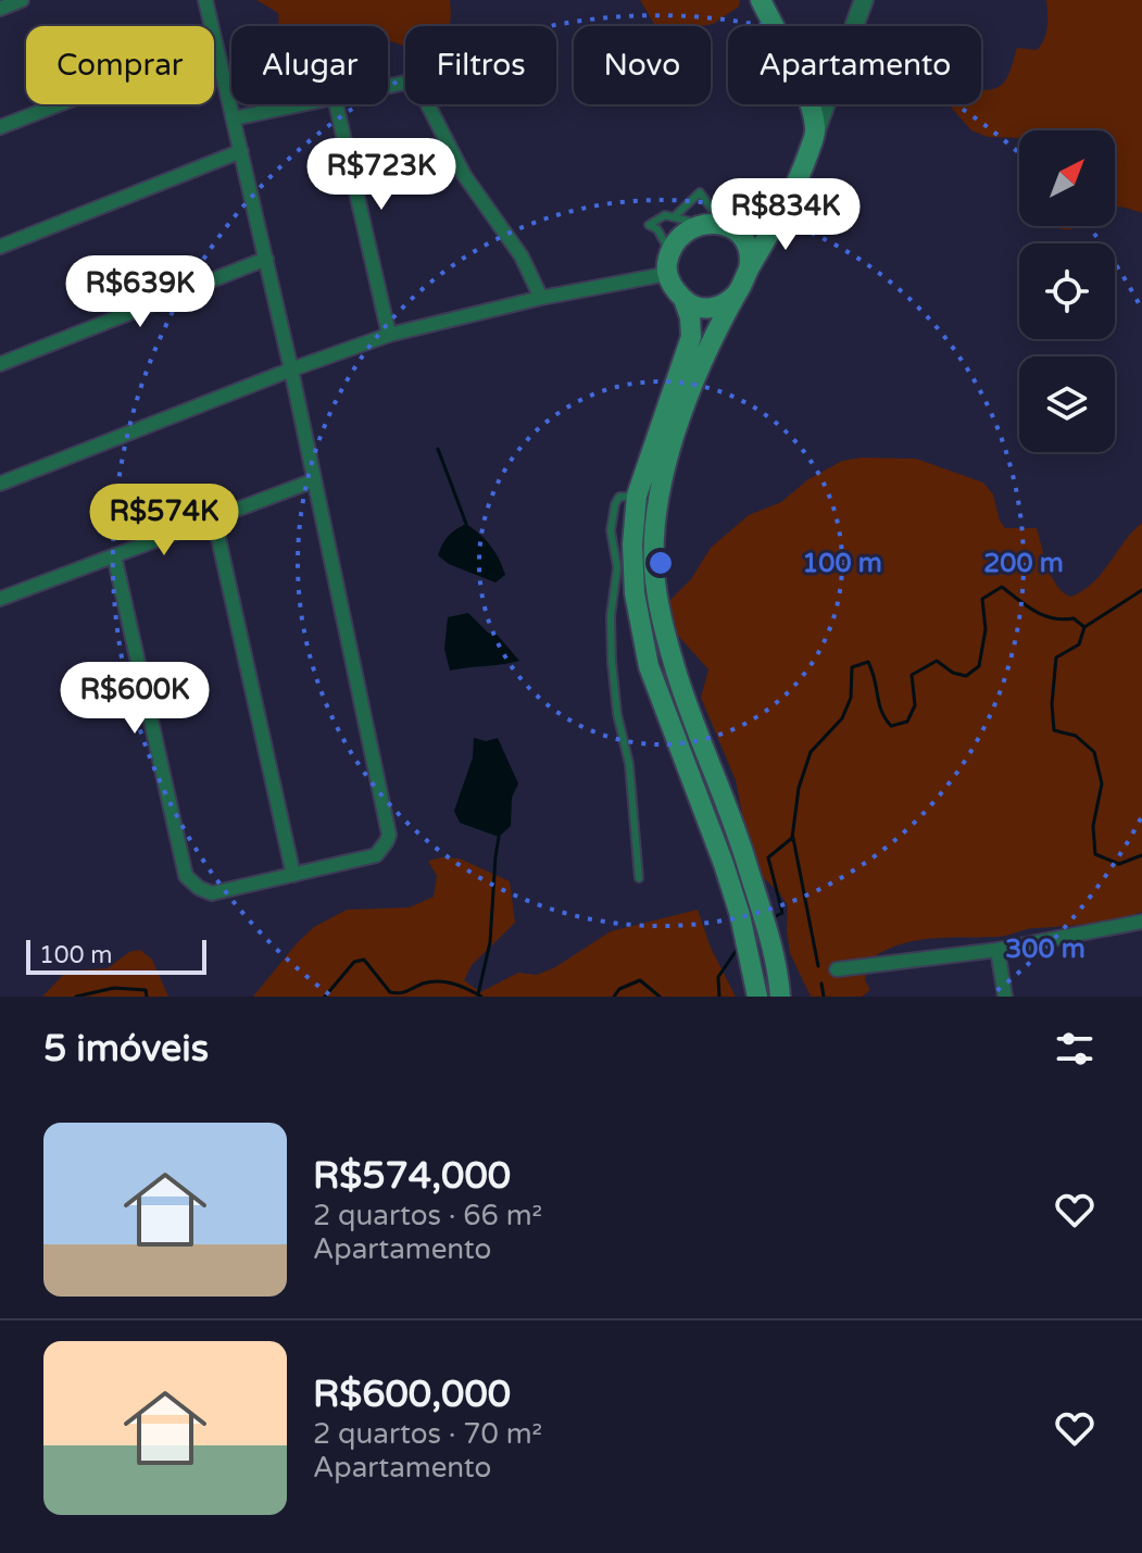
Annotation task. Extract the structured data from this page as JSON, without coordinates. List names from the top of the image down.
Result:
{
  "scale_bar": "100 m",
  "north": "top right",
  "page": {
    "chip": [
      "Comprar",
      "Alugar",
      "Filtros",
      "Novo",
      "Apartamento"
    ],
    "price": [
      "R$723K",
      "R$834K",
      "R$639K",
      "R$574K",
      "R$600K"
    ],
    "scale": "100 m",
    "heading": "5 imóveis",
    "list": [
      {
        "name": "R$574,000",
        "note": "2 quartos · 66 m² · Apartamento"
      },
      {
        "name": "R$600,000",
        "note": "2 quartos · 70 m² · Apartamento"
      }
    ]
  },
  "rings": ["100 m", "200 m", "300 m"]
}
